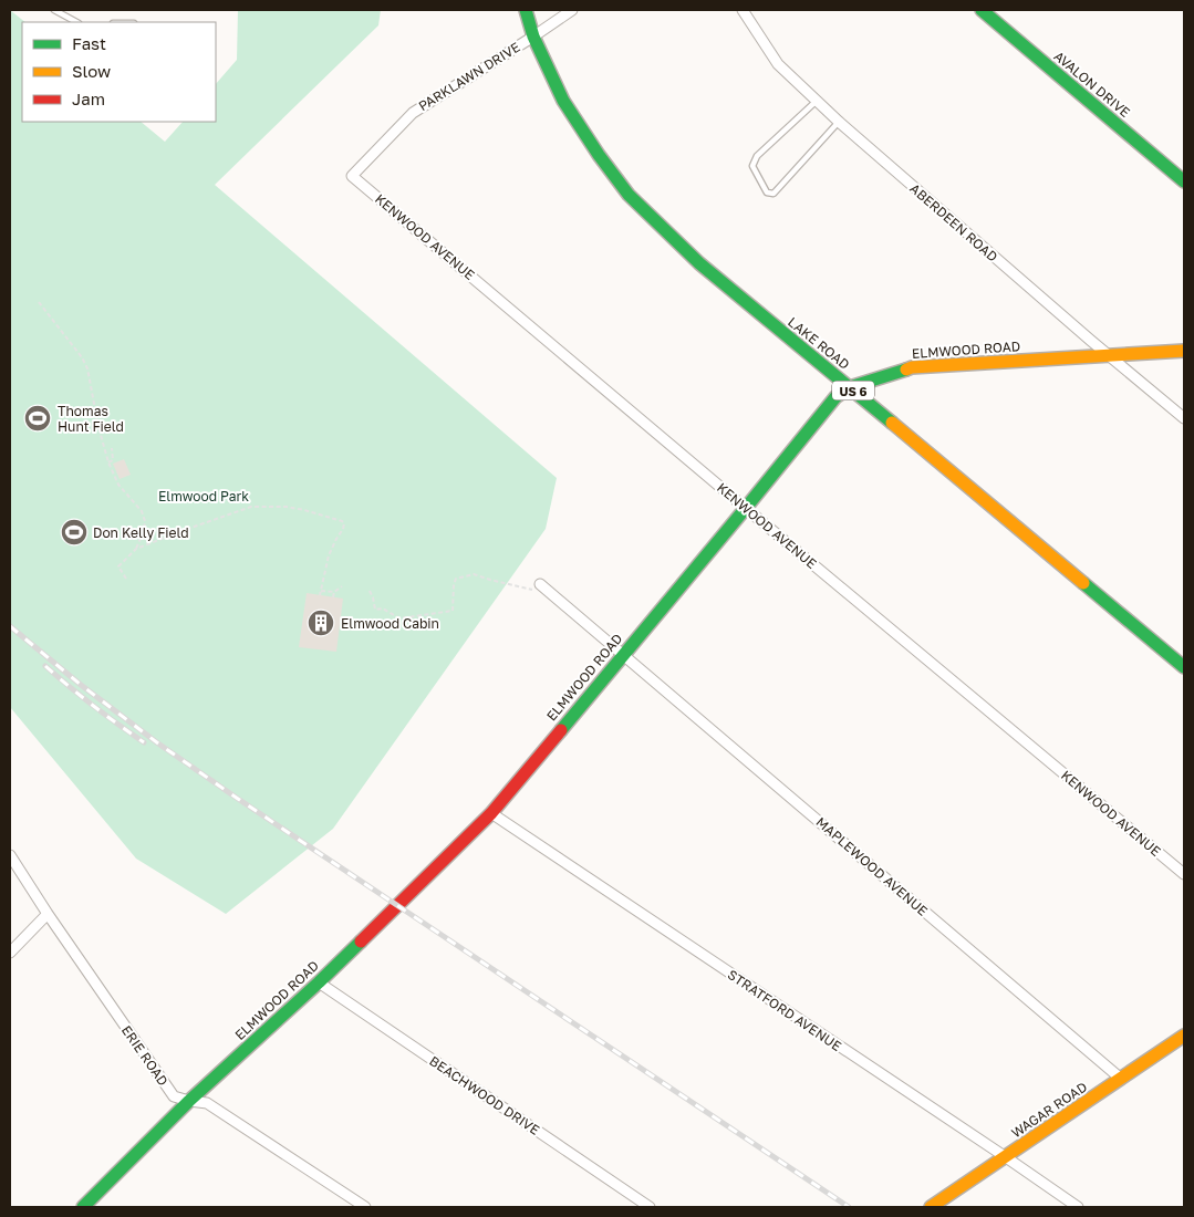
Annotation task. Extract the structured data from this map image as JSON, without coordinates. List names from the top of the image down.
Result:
{
  "streets": {
    "street": [
      "PARKLAWN DRIVE",
      "AVALON DRIVE",
      "ABERDEEN ROAD",
      "KENWOOD AVENUE",
      "LAKE ROAD",
      "ELMWOOD ROAD",
      "US 6",
      "MAPLEWOOD AVENUE",
      "STRATFORD AVENUE",
      "ERIE ROAD",
      "BEACHWOOD DRIVE",
      "WAGAR ROAD"
    ]
  },
  "crossings": [
    ["PARKLAWN DRIVE", "KENWOOD AVENUE"],
    ["PARKLAWN DRIVE", "LAKE ROAD"],
    ["ABERDEEN ROAD", "ELMWOOD ROAD"],
    ["KENWOOD AVENUE", "ELMWOOD ROAD"],
    ["LAKE ROAD", "ELMWOOD ROAD"],
    ["ELMWOOD ROAD", "MAPLEWOOD AVENUE"],
    ["ELMWOOD ROAD", "STRATFORD AVENUE"],
    ["ELMWOOD ROAD", "ERIE ROAD"],
    ["ELMWOOD ROAD", "BEACHWOOD DRIVE"],
    ["MAPLEWOOD AVENUE", "WAGAR ROAD"],
    ["STRATFORD AVENUE", "WAGAR ROAD"]
  ],
  "parks": ["Elmwood Park"],
  "places": {
    "sports": ["Thomas Hunt Field", "Don Kelly Field"],
    "building": ["Elmwood Cabin"]
  },
  "legend": ["Fast", "Slow", "Jam"]
}
